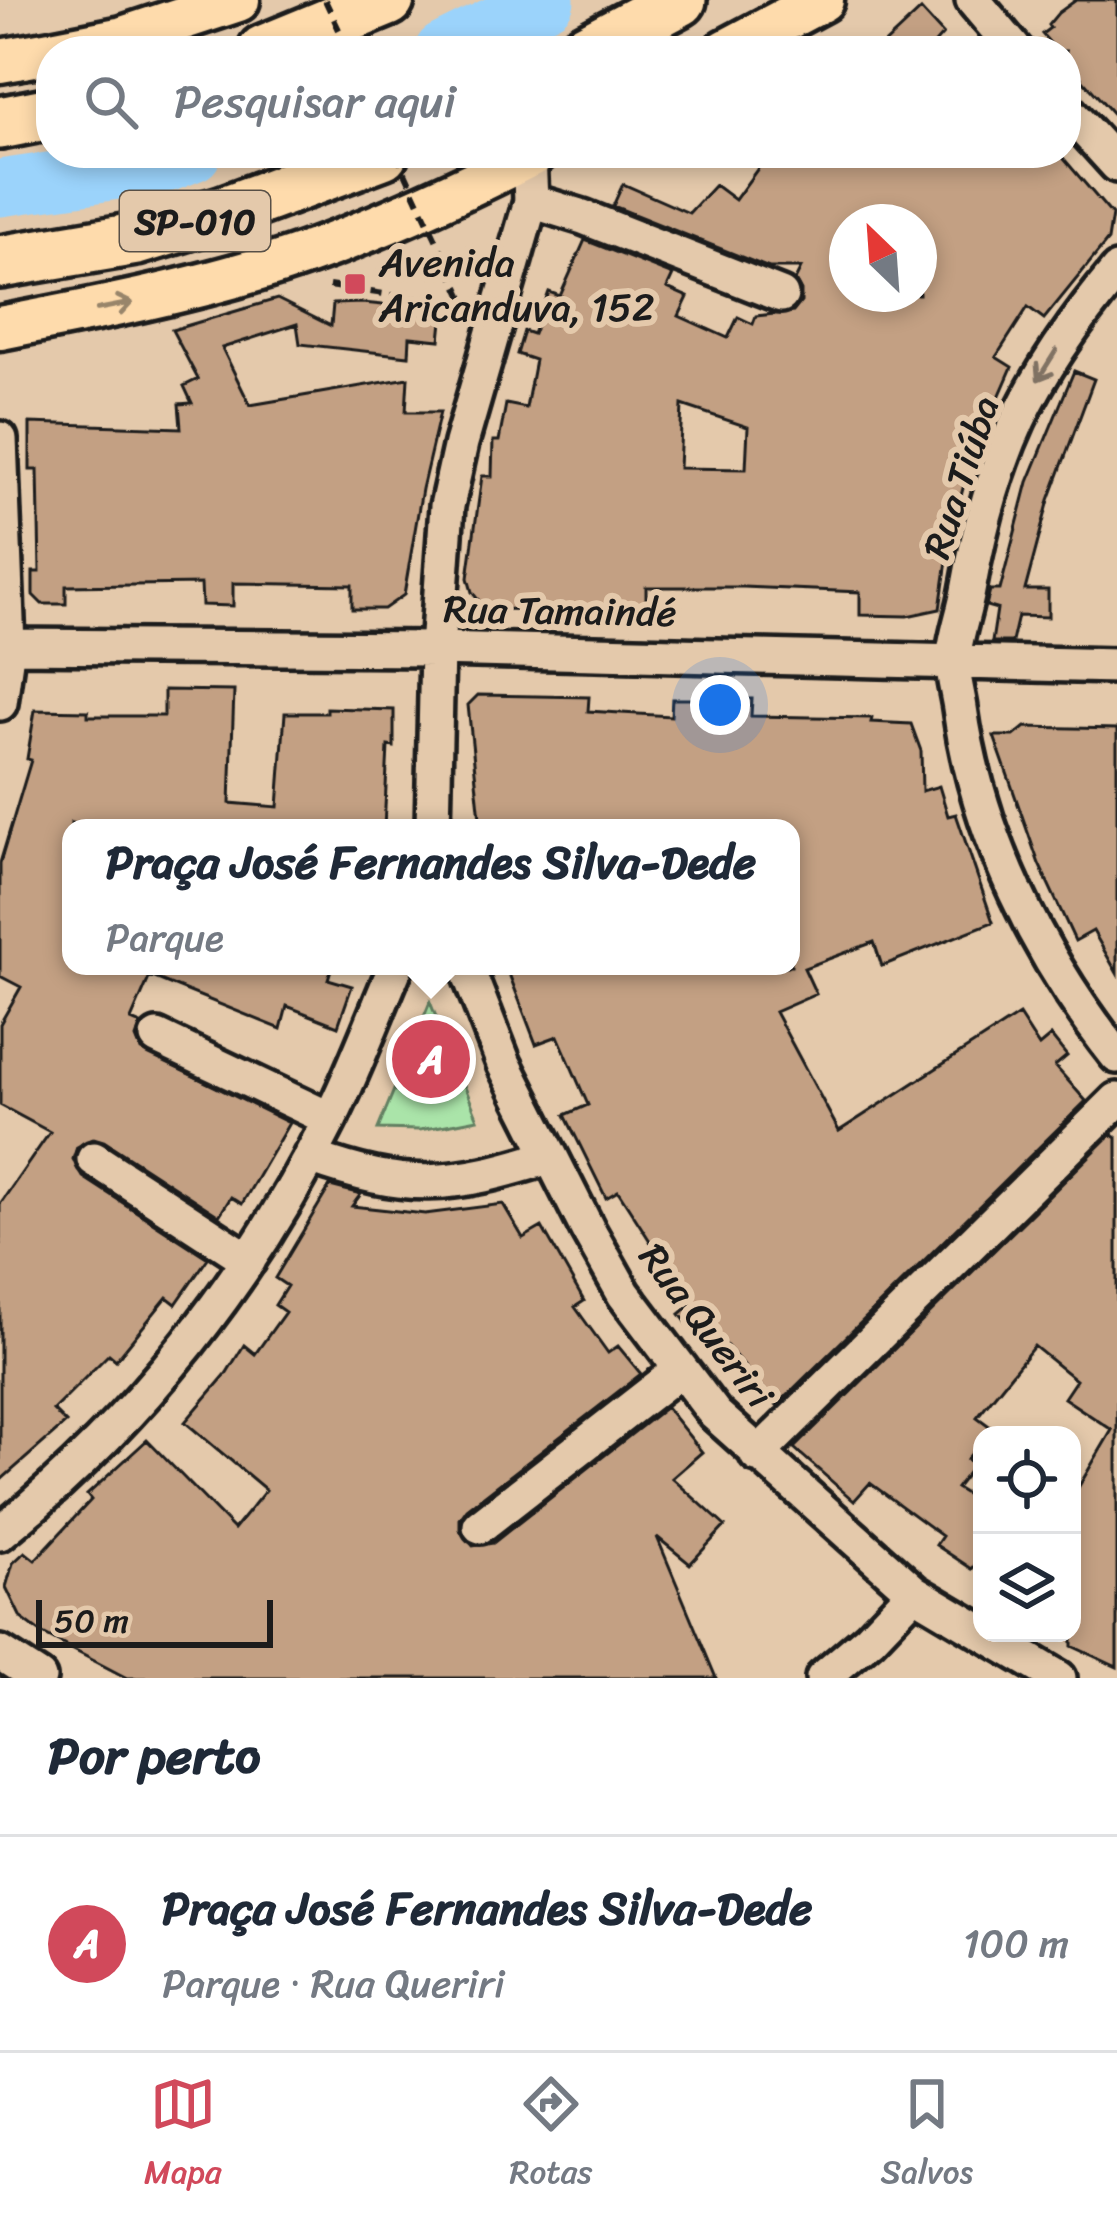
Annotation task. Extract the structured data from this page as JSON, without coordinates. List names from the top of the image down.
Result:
{
  "streets": {
    "highway": ["SP-010"],
    "street": ["Rua Tiúba", "Rua Tamaindé", "Rua Queriri"]
  },
  "crossings": [
    ["Rua Tiúba", "Rua Tamaindé"]
  ],
  "one_way": ["Rua Tiúba"],
  "places": {
    "transit": ["Avenida Aricanduva, 152"]
  },
  "scale_bar": "50 m",
  "north": "top left",
  "page": {
    "search": "Pesquisar aqui",
    "popup": ["Praça José Fernandes Silva-Dede", "Parque"],
    "pins": "A",
    "scale": "50 m",
    "heading": "Por perto",
    "list": [
      {
        "mark": "A",
        "name": "Praça José Fernandes Silva-Dede",
        "note": "Parque · Rua Queriri",
        "value": "100 m"
      }
    ],
    "nav": ["Mapa", "Rotas", "Salvos"]
  }
}
